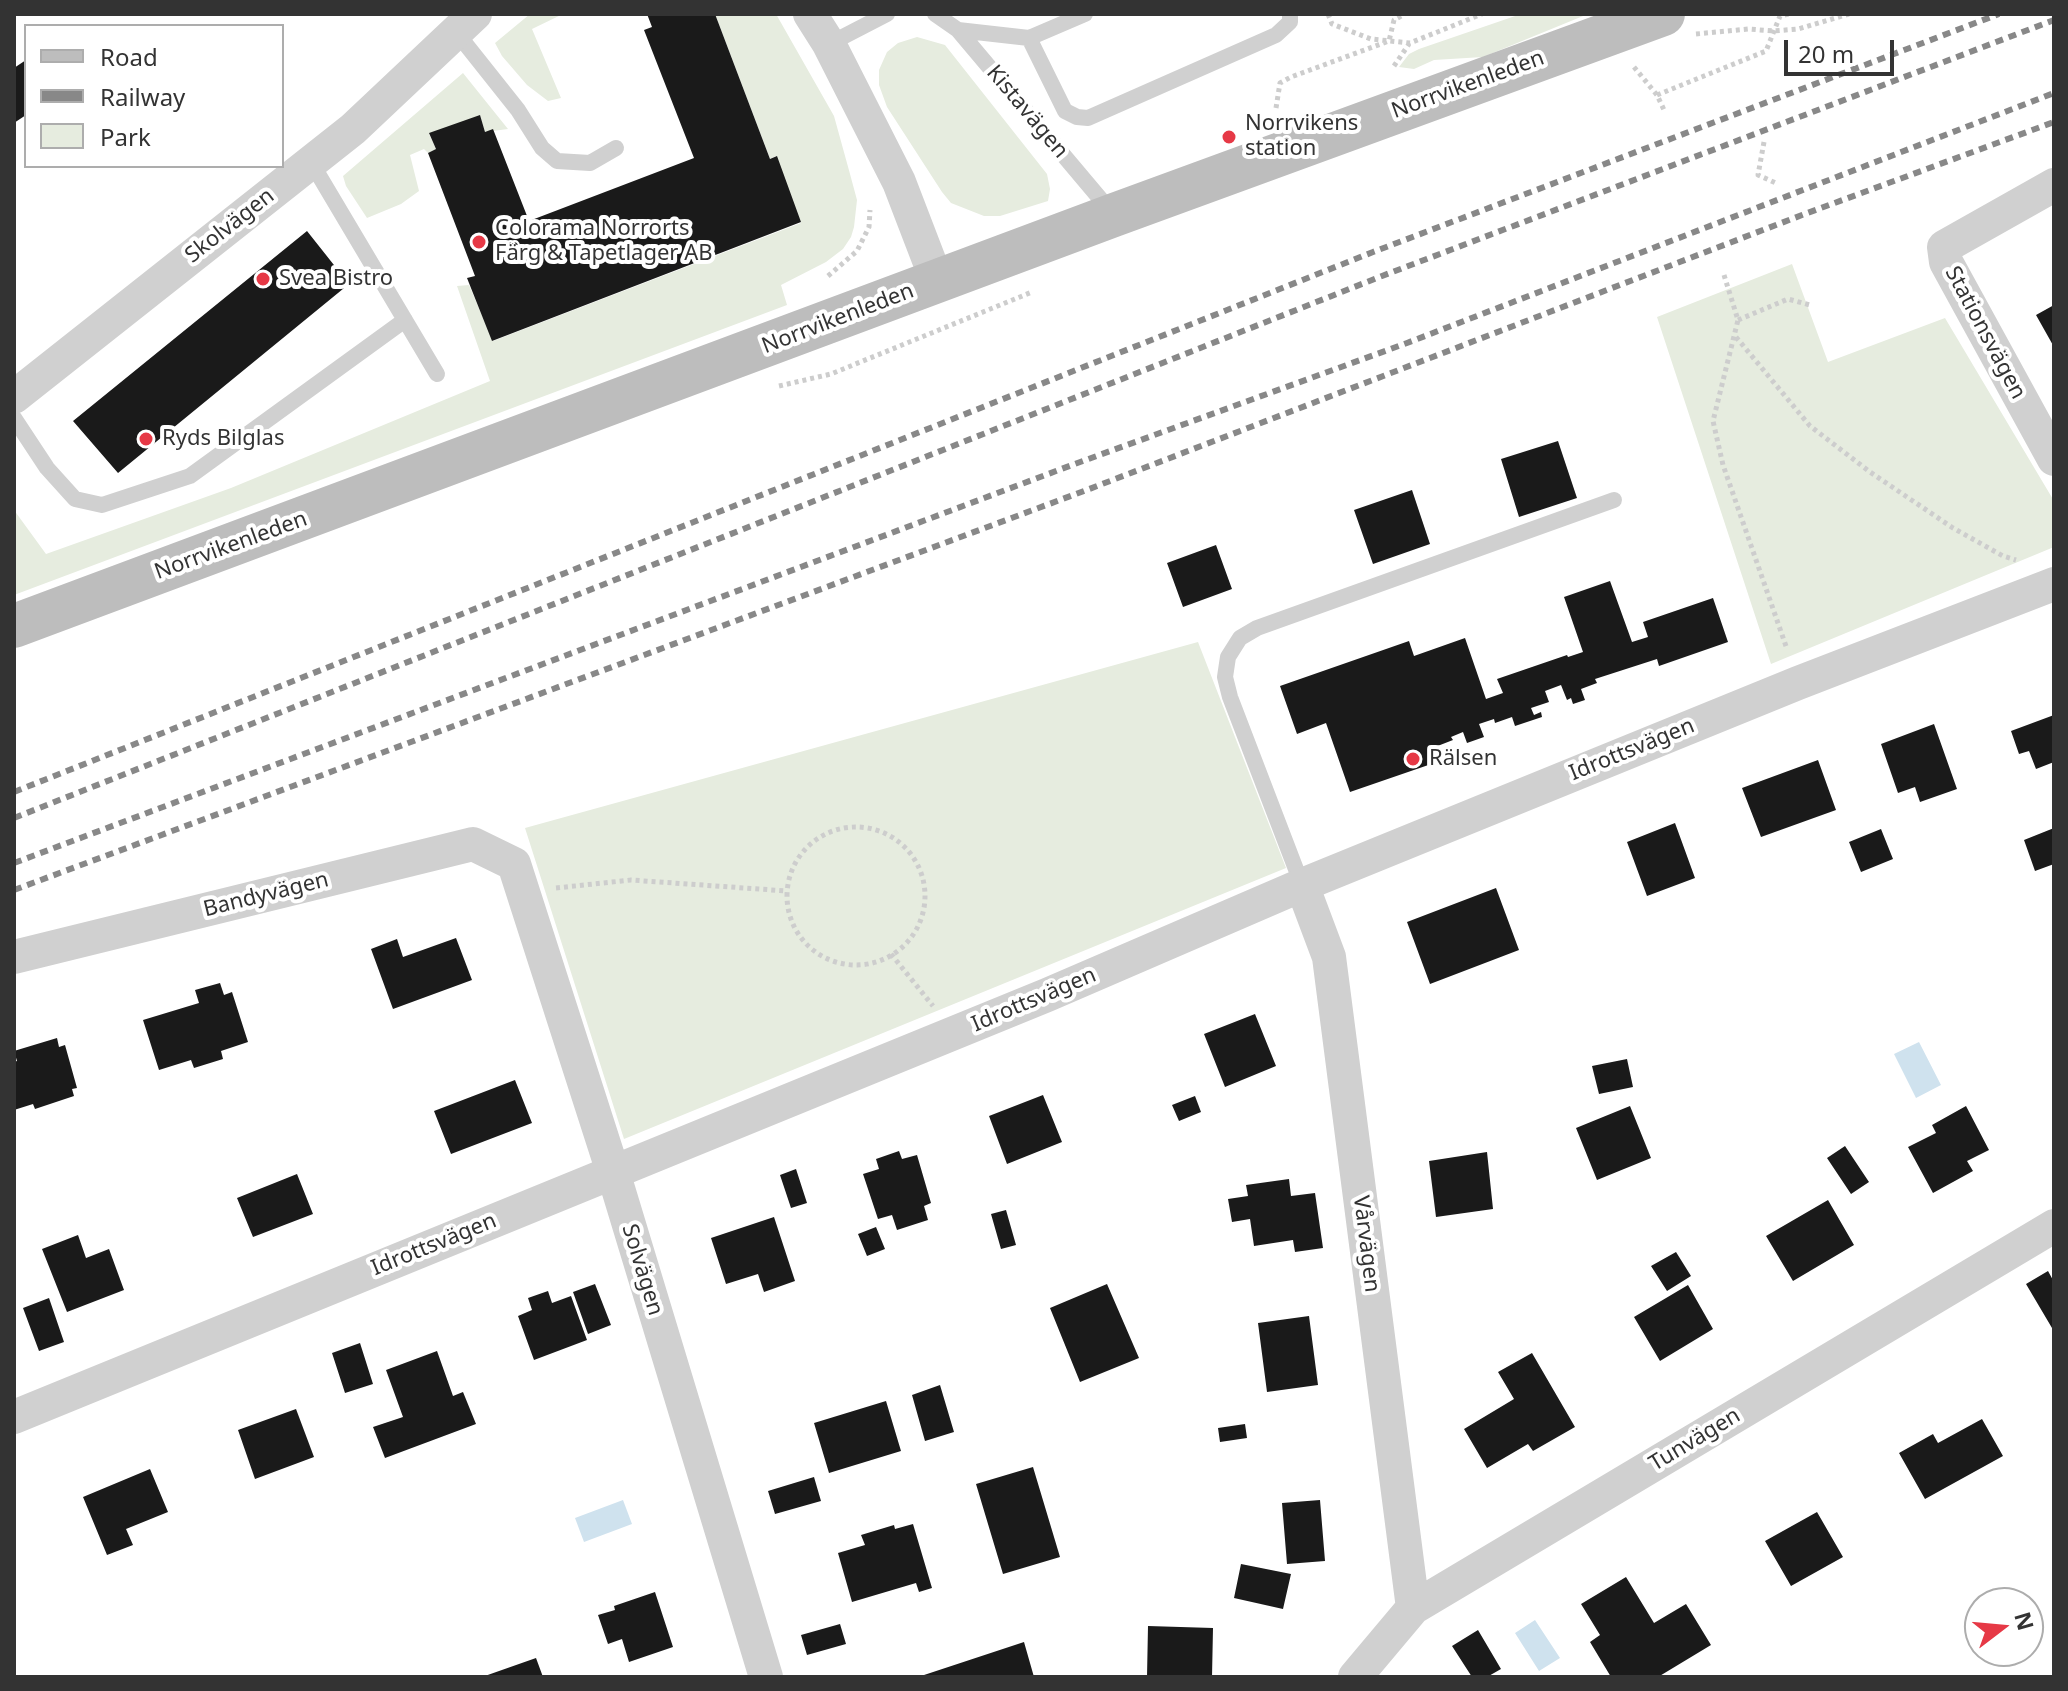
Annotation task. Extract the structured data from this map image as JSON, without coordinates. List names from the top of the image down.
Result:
{
  "streets": {
    "main road": ["Norrvikenleden"],
    "street": [
      "Skolvägen",
      "Stationsvägen",
      "Idrottsvägen",
      "Bandyvägen",
      "Vårvägen",
      "Solvägen",
      "Tunvägen"
    ],
    "lane": ["Kistavägen"]
  },
  "crossings": [
    ["Norrvikenleden", "Kistavägen"],
    ["Idrottsvägen", "Vårvägen"],
    ["Idrottsvägen", "Solvägen"],
    ["Bandyvägen", "Solvägen"],
    ["Vårvägen", "Tunvägen"]
  ],
  "places": [
    "Norrvikens station",
    "Colorama Norrorts Färg & Tapetlager AB",
    "Svea Bistro",
    "Ryds Bilglas",
    "Rälsen"
  ],
  "legend": ["Road", "Railway", "Park"],
  "scale_bar": "20 m",
  "north": "right"
}
